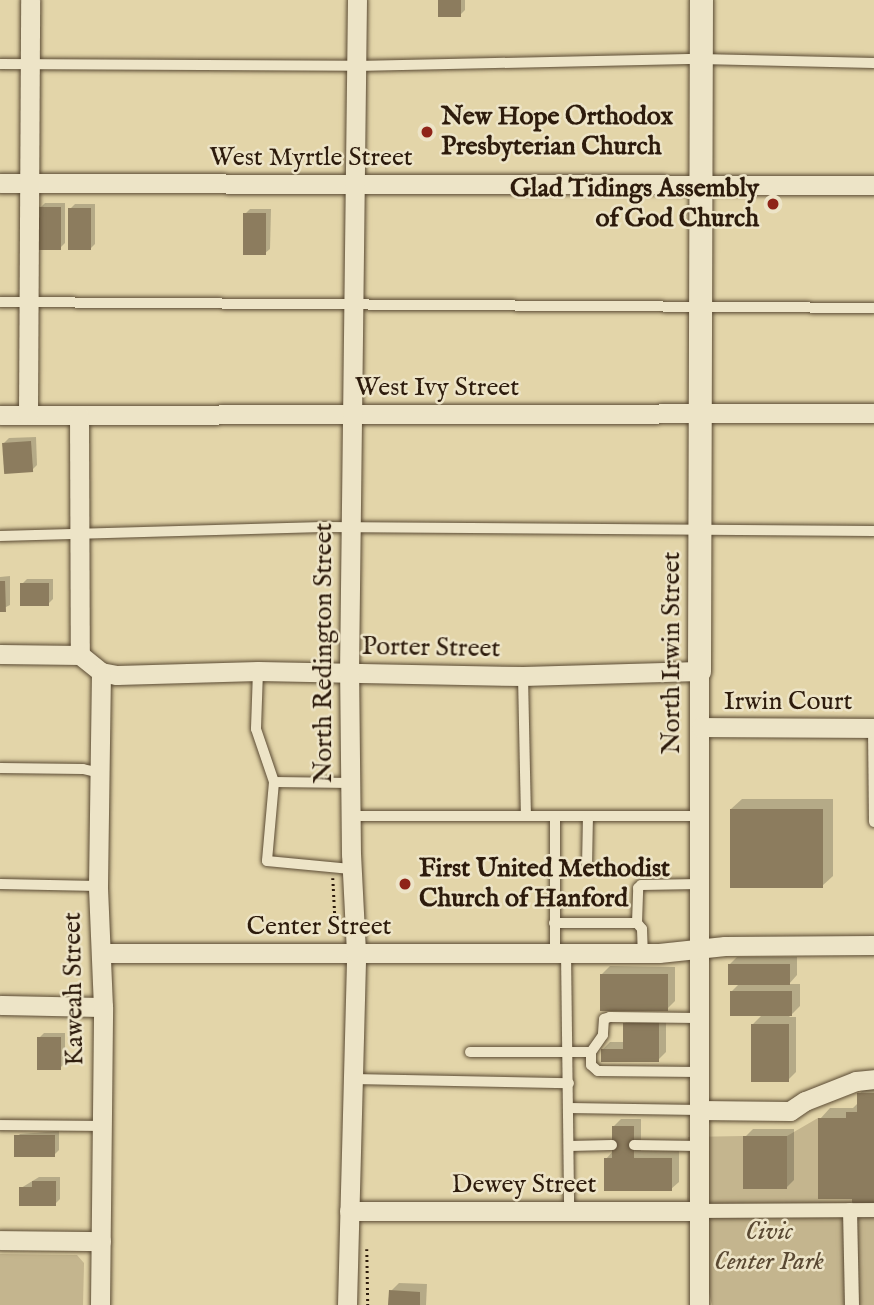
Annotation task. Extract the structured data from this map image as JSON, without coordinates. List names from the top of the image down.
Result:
{
  "streets": {
    "street": [
      "West Myrtle Street",
      "West Ivy Street",
      "Porter Street",
      "North Redington Street",
      "North Irwin Street",
      "Irwin Court",
      "Center Street",
      "Kaweah Street",
      "Dewey Street"
    ]
  },
  "crossings": [
    ["West Myrtle Street", "North Redington Street"],
    ["West Myrtle Street", "North Irwin Street"],
    ["West Ivy Street", "North Redington Street"],
    ["West Ivy Street", "North Irwin Street"],
    ["Porter Street", "North Redington Street"],
    ["Porter Street", "North Irwin Street"],
    ["Porter Street", "Kaweah Street"],
    ["North Redington Street", "Center Street"],
    ["North Redington Street", "Dewey Street"],
    ["North Irwin Street", "Irwin Court"],
    ["North Irwin Street", "Center Street"],
    ["North Irwin Street", "Dewey Street"],
    ["Center Street", "Kaweah Street"]
  ],
  "parks": ["Civic Center Park"],
  "places": ["New Hope Orthodox Presbyterian Church", "Glad Tidings Assembly of God Church", "First United Methodist Church of Hanford"]
}
